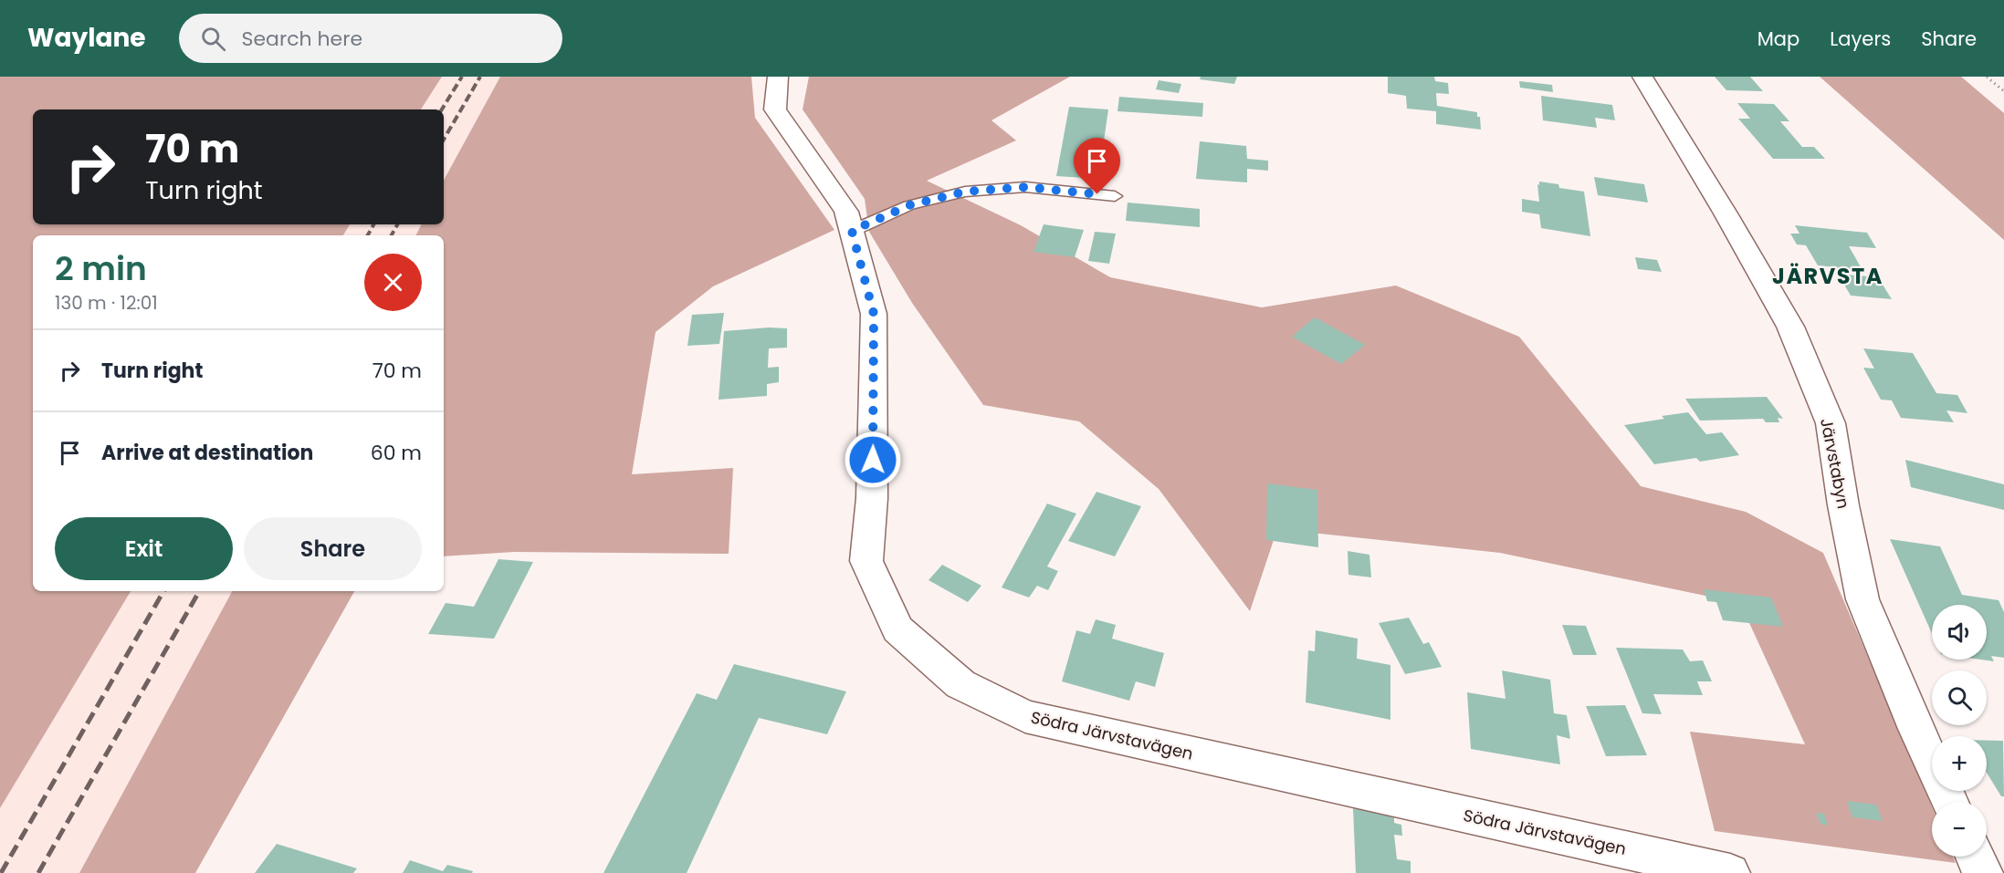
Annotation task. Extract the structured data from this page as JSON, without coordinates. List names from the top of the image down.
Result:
{
  "streets": {
    "street": ["Järvstabyn", "Södra Järvstavägen"]
  },
  "districts": ["JÄRVSTA"],
  "page": {
    "header": "Waylane",
    "search": "Search here",
    "nav": ["Map", "Layers", "Share"],
    "turn": ["70 m", "Turn right"],
    "heading": ["2 min", "130 m · 12:01"],
    "list": [
      {
        "name": "Turn right",
        "value": "70 m"
      },
      {
        "name": "Arrive at destination",
        "value": "60 m"
      }
    ],
    "buttons": ["Exit", "Share"],
    "map_buttons": ["+", "−"]
  }
}
